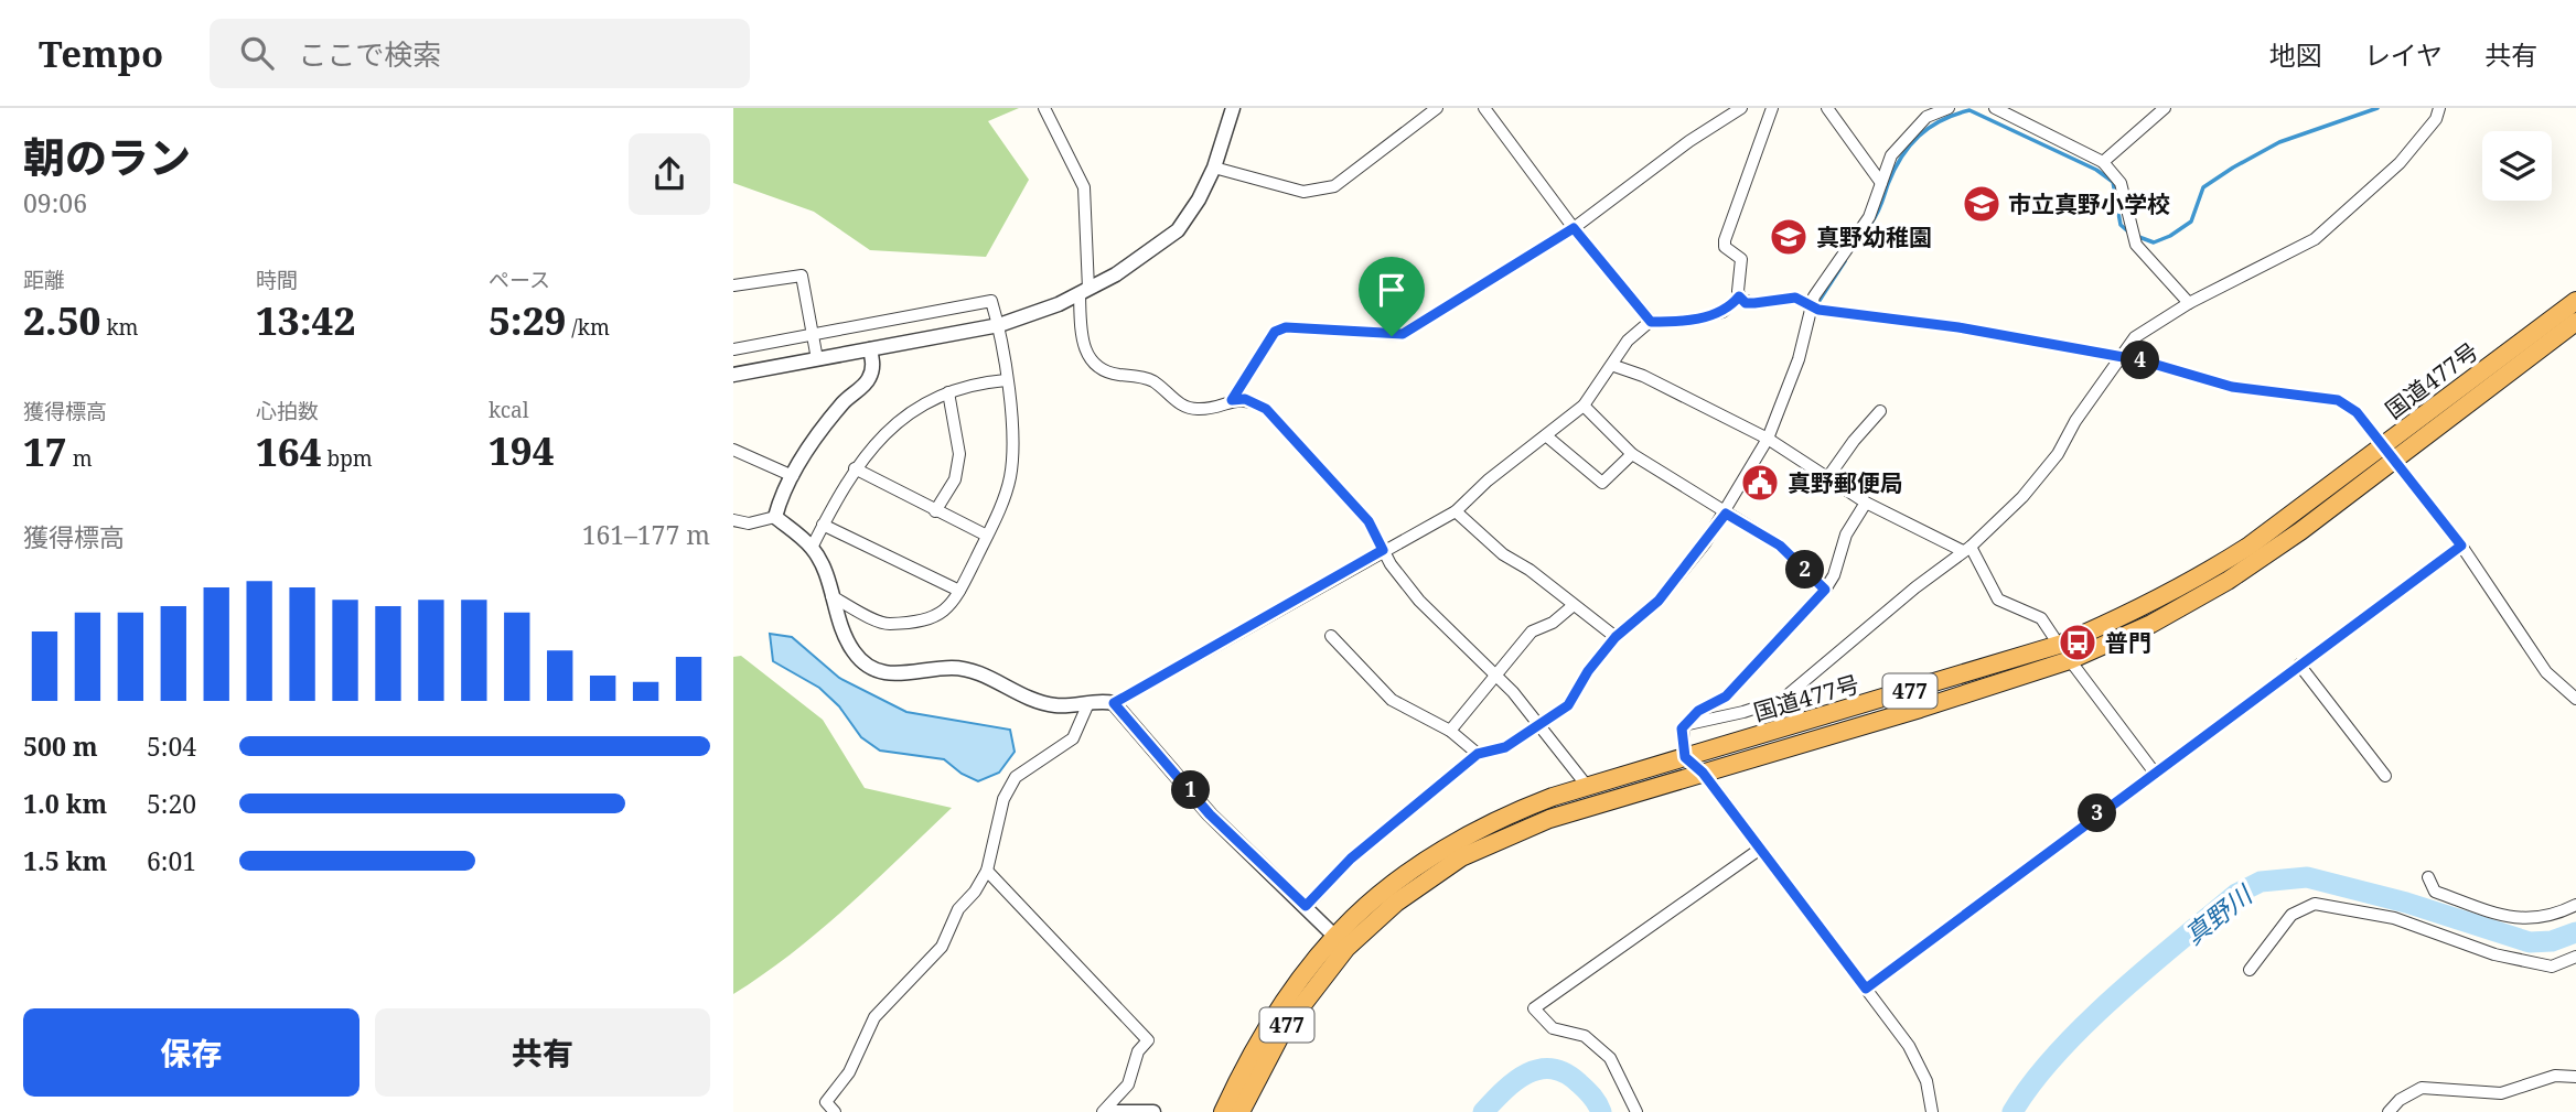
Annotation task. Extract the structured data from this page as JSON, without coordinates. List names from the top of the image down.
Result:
{
  "streets": {
    "highway": ["国道477号", "477"]
  },
  "water": ["真野川"],
  "places": {
    "school or university": ["市立真野小学校", "真野幼稚園"],
    "public building": ["真野郵便局"],
    "bus stop": ["普門"]
  },
  "page": {
    "header": "Tempo",
    "search": "ここで検索",
    "nav": ["地図", "レイヤ", "共有"],
    "heading": ["朝のラン", "09:06"],
    "stats": [
      ["距離", "2.50 km"],
      ["時間", "13:42"],
      ["ペース", "5:29 /km"],
      ["獲得標高", "17 m"],
      ["心拍数", "164 bpm"],
      ["kcal", "194"]
    ],
    "pins": [
      "4",
      "2",
      "1",
      "3"
    ],
    "chart": ["獲得標高", "161–177 m"],
    "list": [
      {
        "name": "500 m",
        "note": "5:04"
      },
      {
        "name": "1.0 km",
        "note": "5:20"
      },
      {
        "name": "1.5 km",
        "note": "6:01"
      }
    ],
    "buttons": ["保存", "共有"]
  }
}
